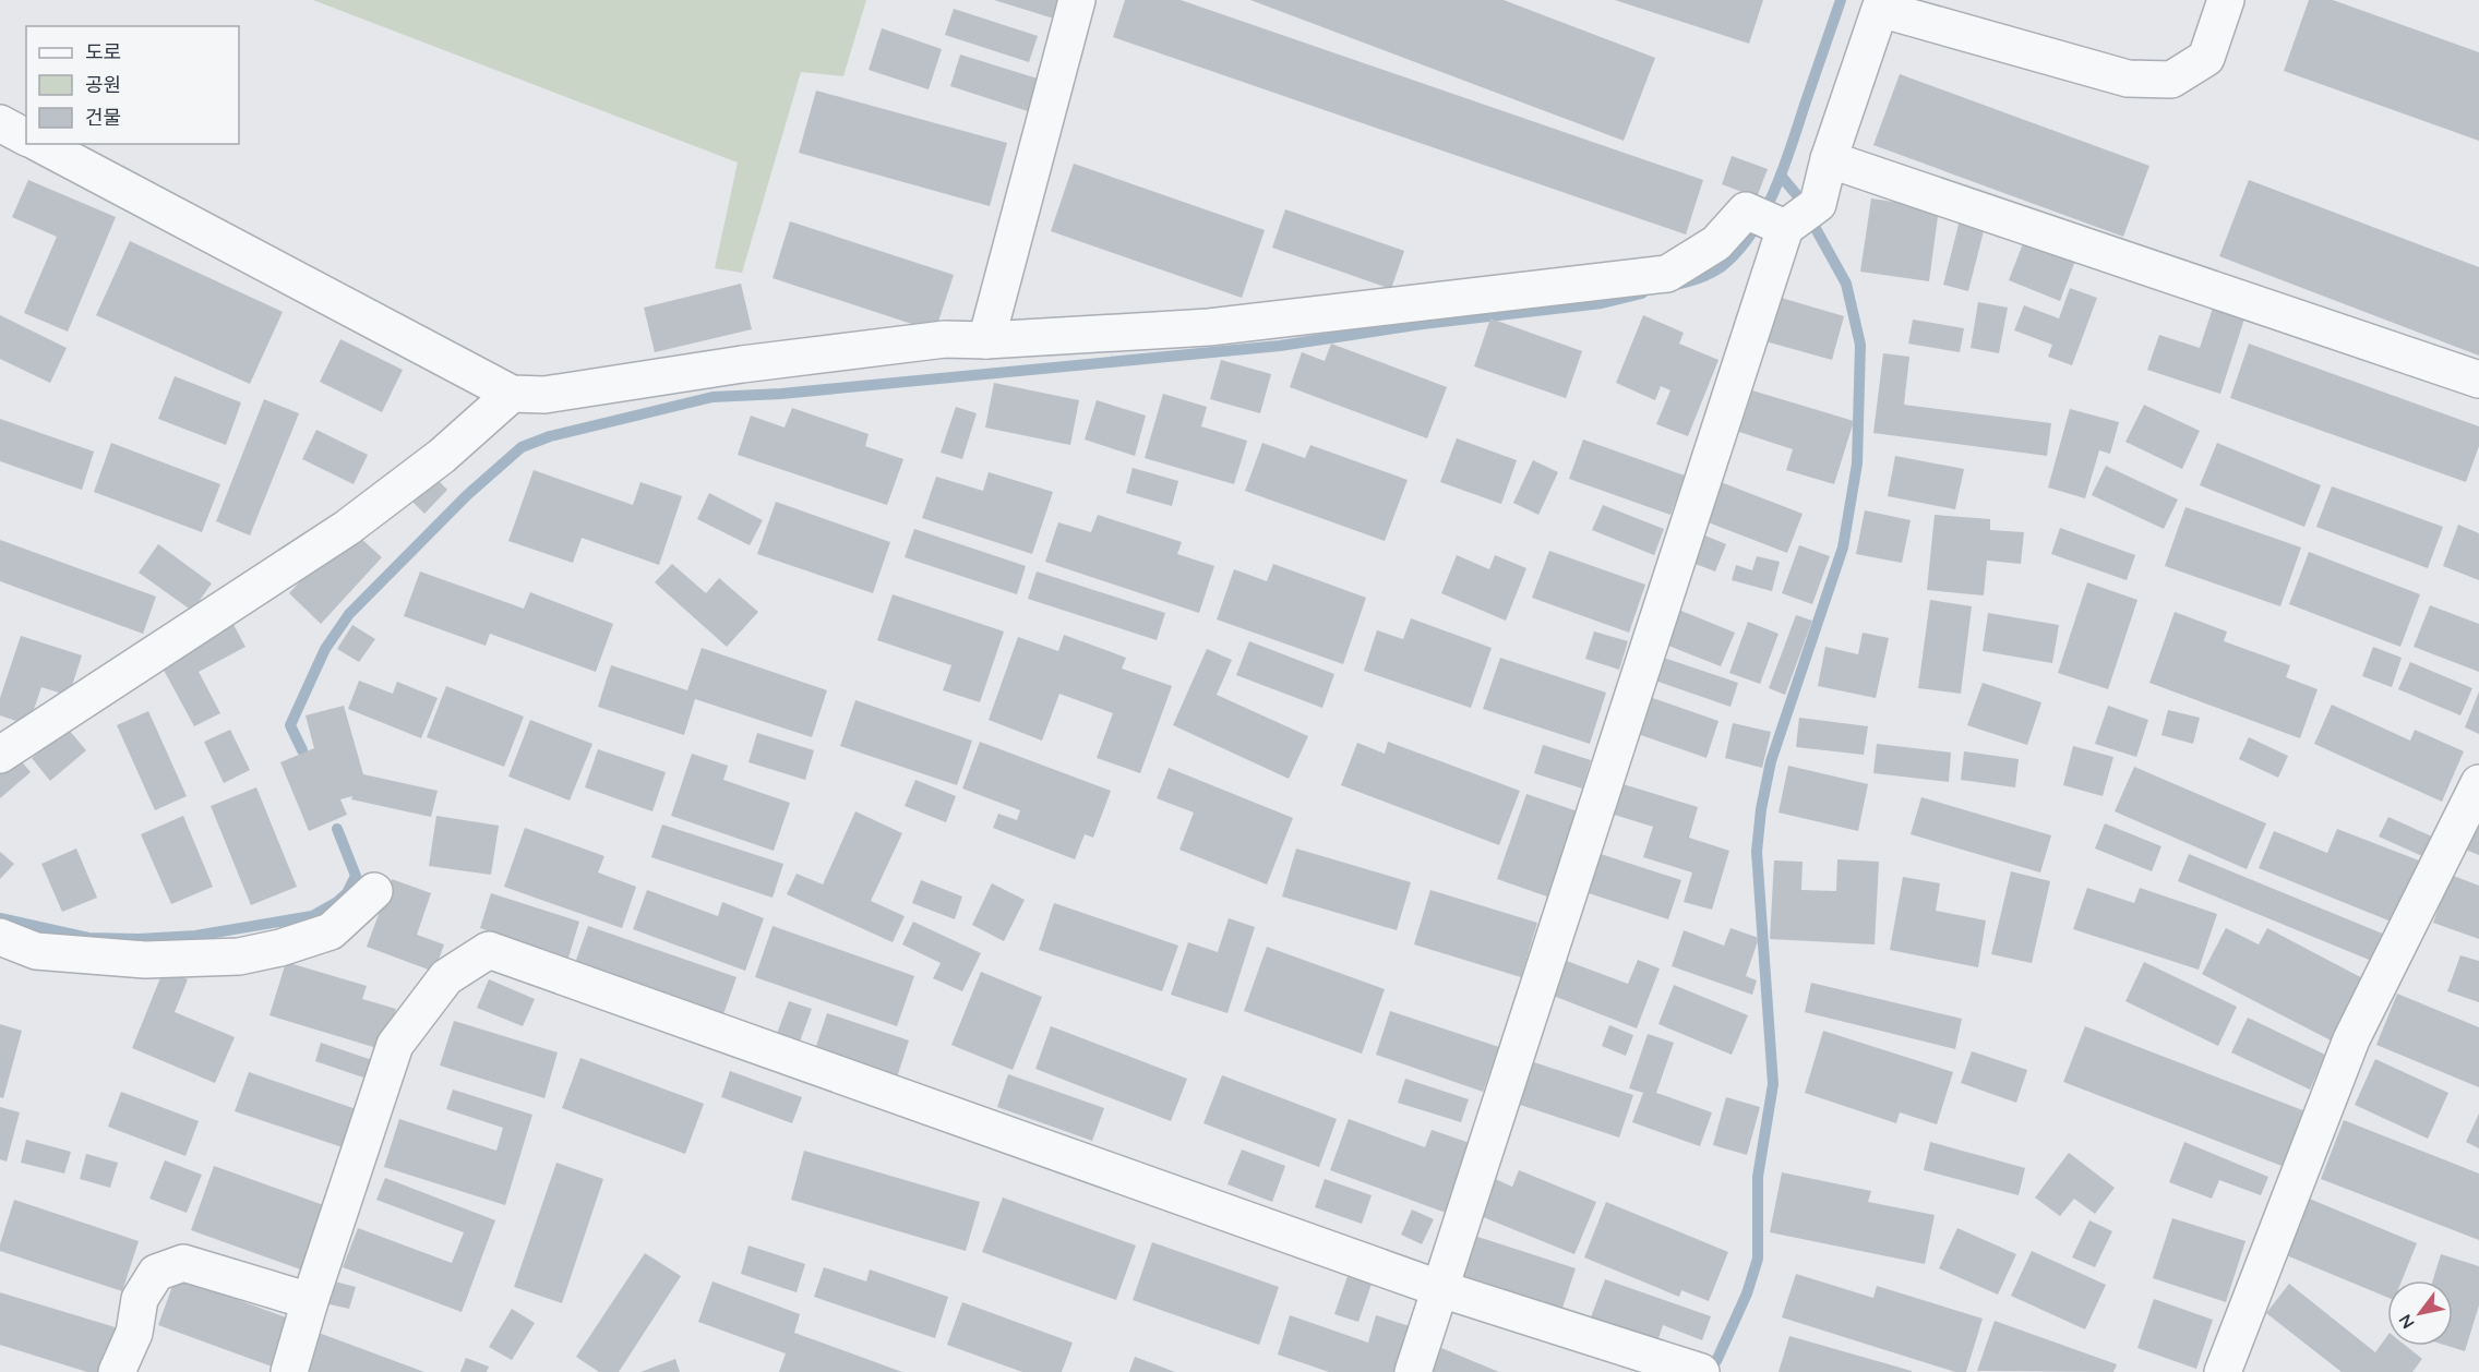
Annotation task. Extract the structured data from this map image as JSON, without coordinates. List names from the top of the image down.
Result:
{
  "legend": ["도로", "공원", "건물"],
  "north": "bottom left"
}
